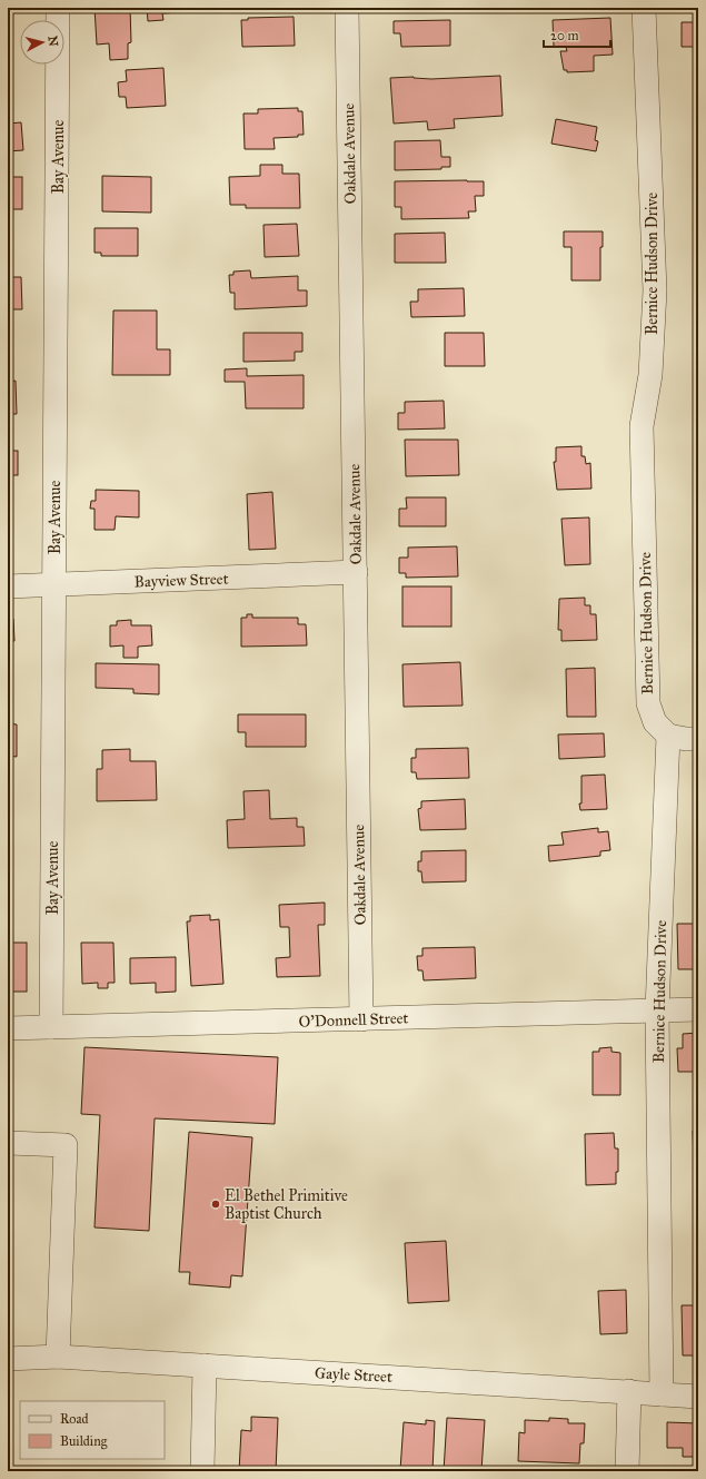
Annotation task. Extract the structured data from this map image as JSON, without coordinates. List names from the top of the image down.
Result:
{
  "streets": {
    "street": [
      "Oakdale Avenue",
      "Bay Avenue",
      "Bernice Hudson Drive",
      "Bayview Street",
      "O'Donnell Street",
      "Gayle Street"
    ]
  },
  "crossings": [
    ["Oakdale Avenue", "Bayview Street"],
    ["Oakdale Avenue", "O'Donnell Street"],
    ["Bay Avenue", "Bayview Street"],
    ["Bay Avenue", "O'Donnell Street"],
    ["Bernice Hudson Drive", "O'Donnell Street"],
    ["Bernice Hudson Drive", "Gayle Street"]
  ],
  "places": ["El Bethel Primitive Baptist Church"],
  "legend": ["Road", "Building"],
  "scale_bar": "20 m",
  "north": "right"
}
